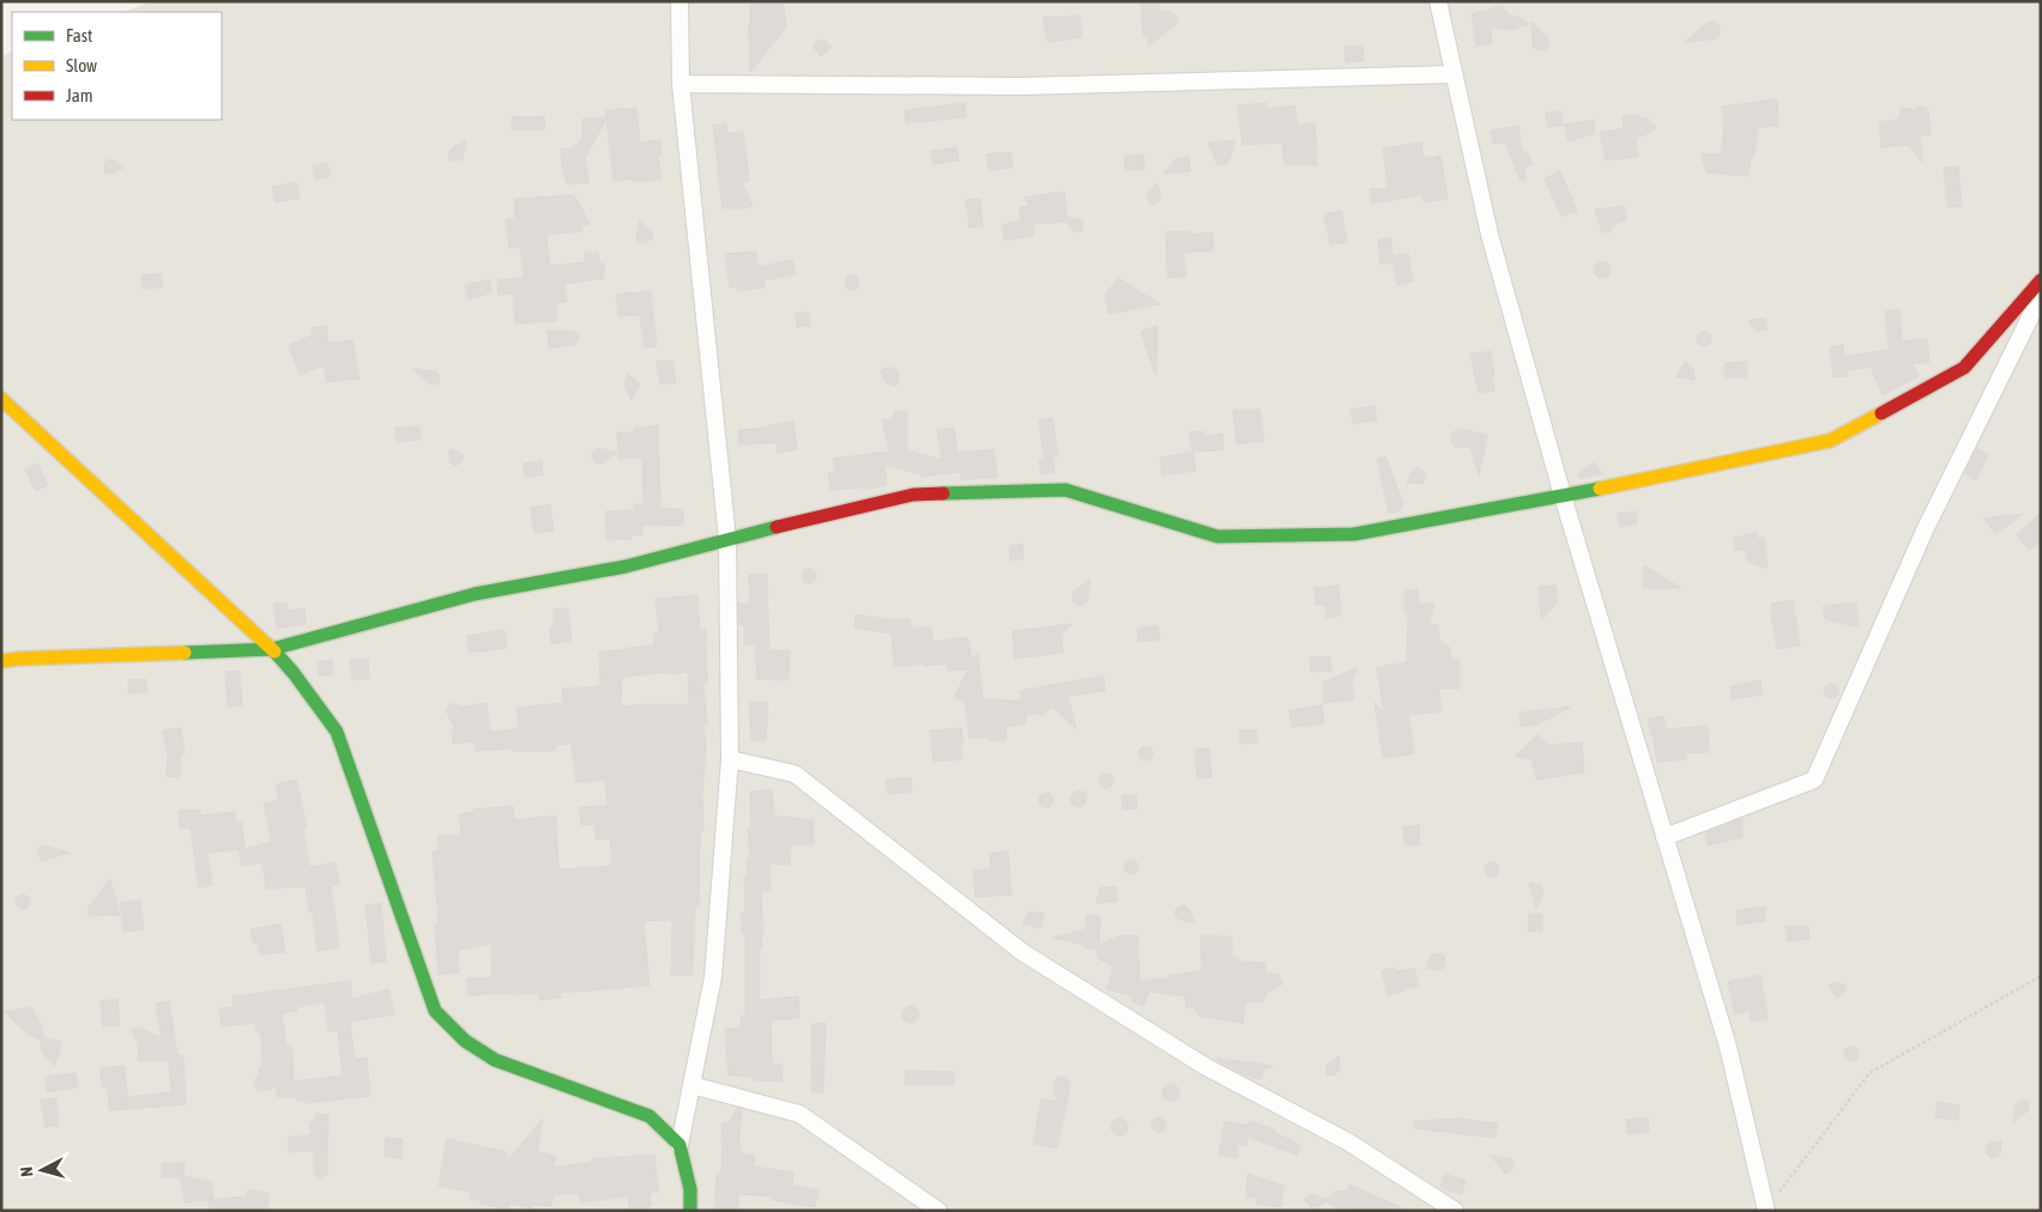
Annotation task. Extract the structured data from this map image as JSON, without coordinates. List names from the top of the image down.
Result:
{
  "legend": ["Fast", "Slow", "Jam"],
  "north": "left"
}
